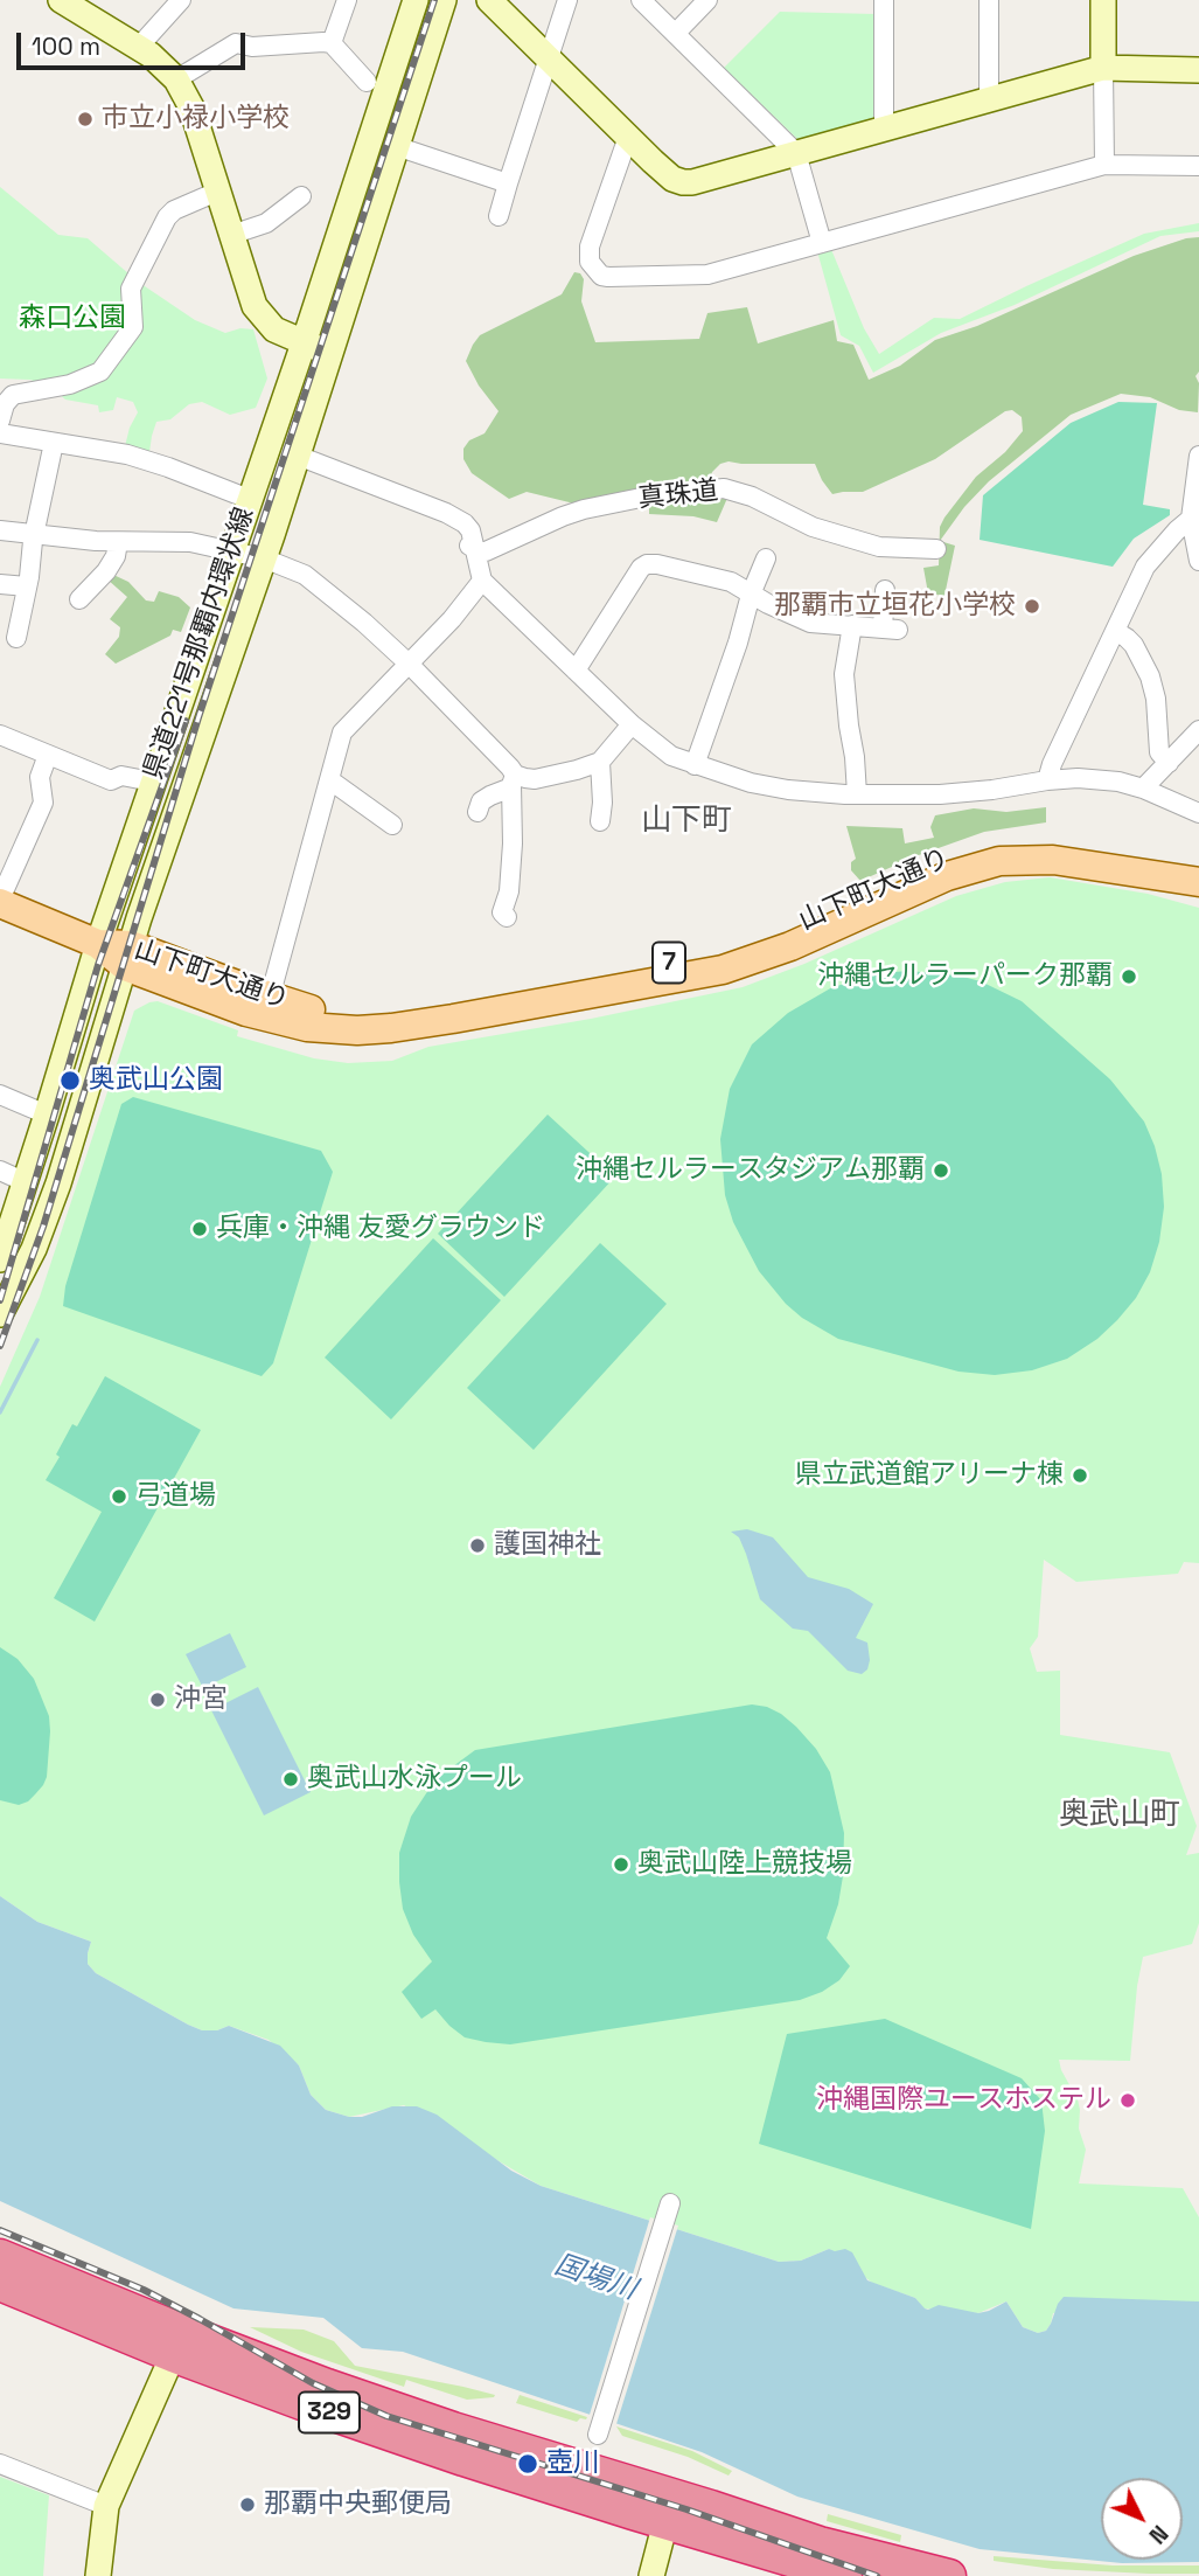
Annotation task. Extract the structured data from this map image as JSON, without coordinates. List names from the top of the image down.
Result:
{
  "streets": {
    "highway": ["329"],
    "main road": ["県道221号那覇内環状線", "山下町大通り", "7"],
    "street": ["真珠道"]
  },
  "crossings": [
    ["県道221号那覇内環状線", "山下町大通り"],
    ["県道221号那覇内環状線", "7"],
    ["山下町大通り", "7"]
  ],
  "districts": ["山下町", "奥武山町"],
  "water": ["国場川"],
  "parks": ["森口公園"],
  "places": [
    "市立小禄小学校",
    "那覇市立垣花小学校",
    "沖縄セルラーパーク那覇",
    "奥武山公園",
    "沖縄セルラースタジアム那覇",
    "兵庫・沖縄 友愛グラウンド",
    "県立武道館アリーナ棟",
    "弓道場",
    "護国神社",
    "沖宮",
    "奥武山水泳プール",
    "奥武山陸上競技場",
    "沖縄国際ユースホステル",
    "壺川",
    "那覇中央郵便局"
  ],
  "scale_bar": "100 m",
  "north": "bottom right"
}
